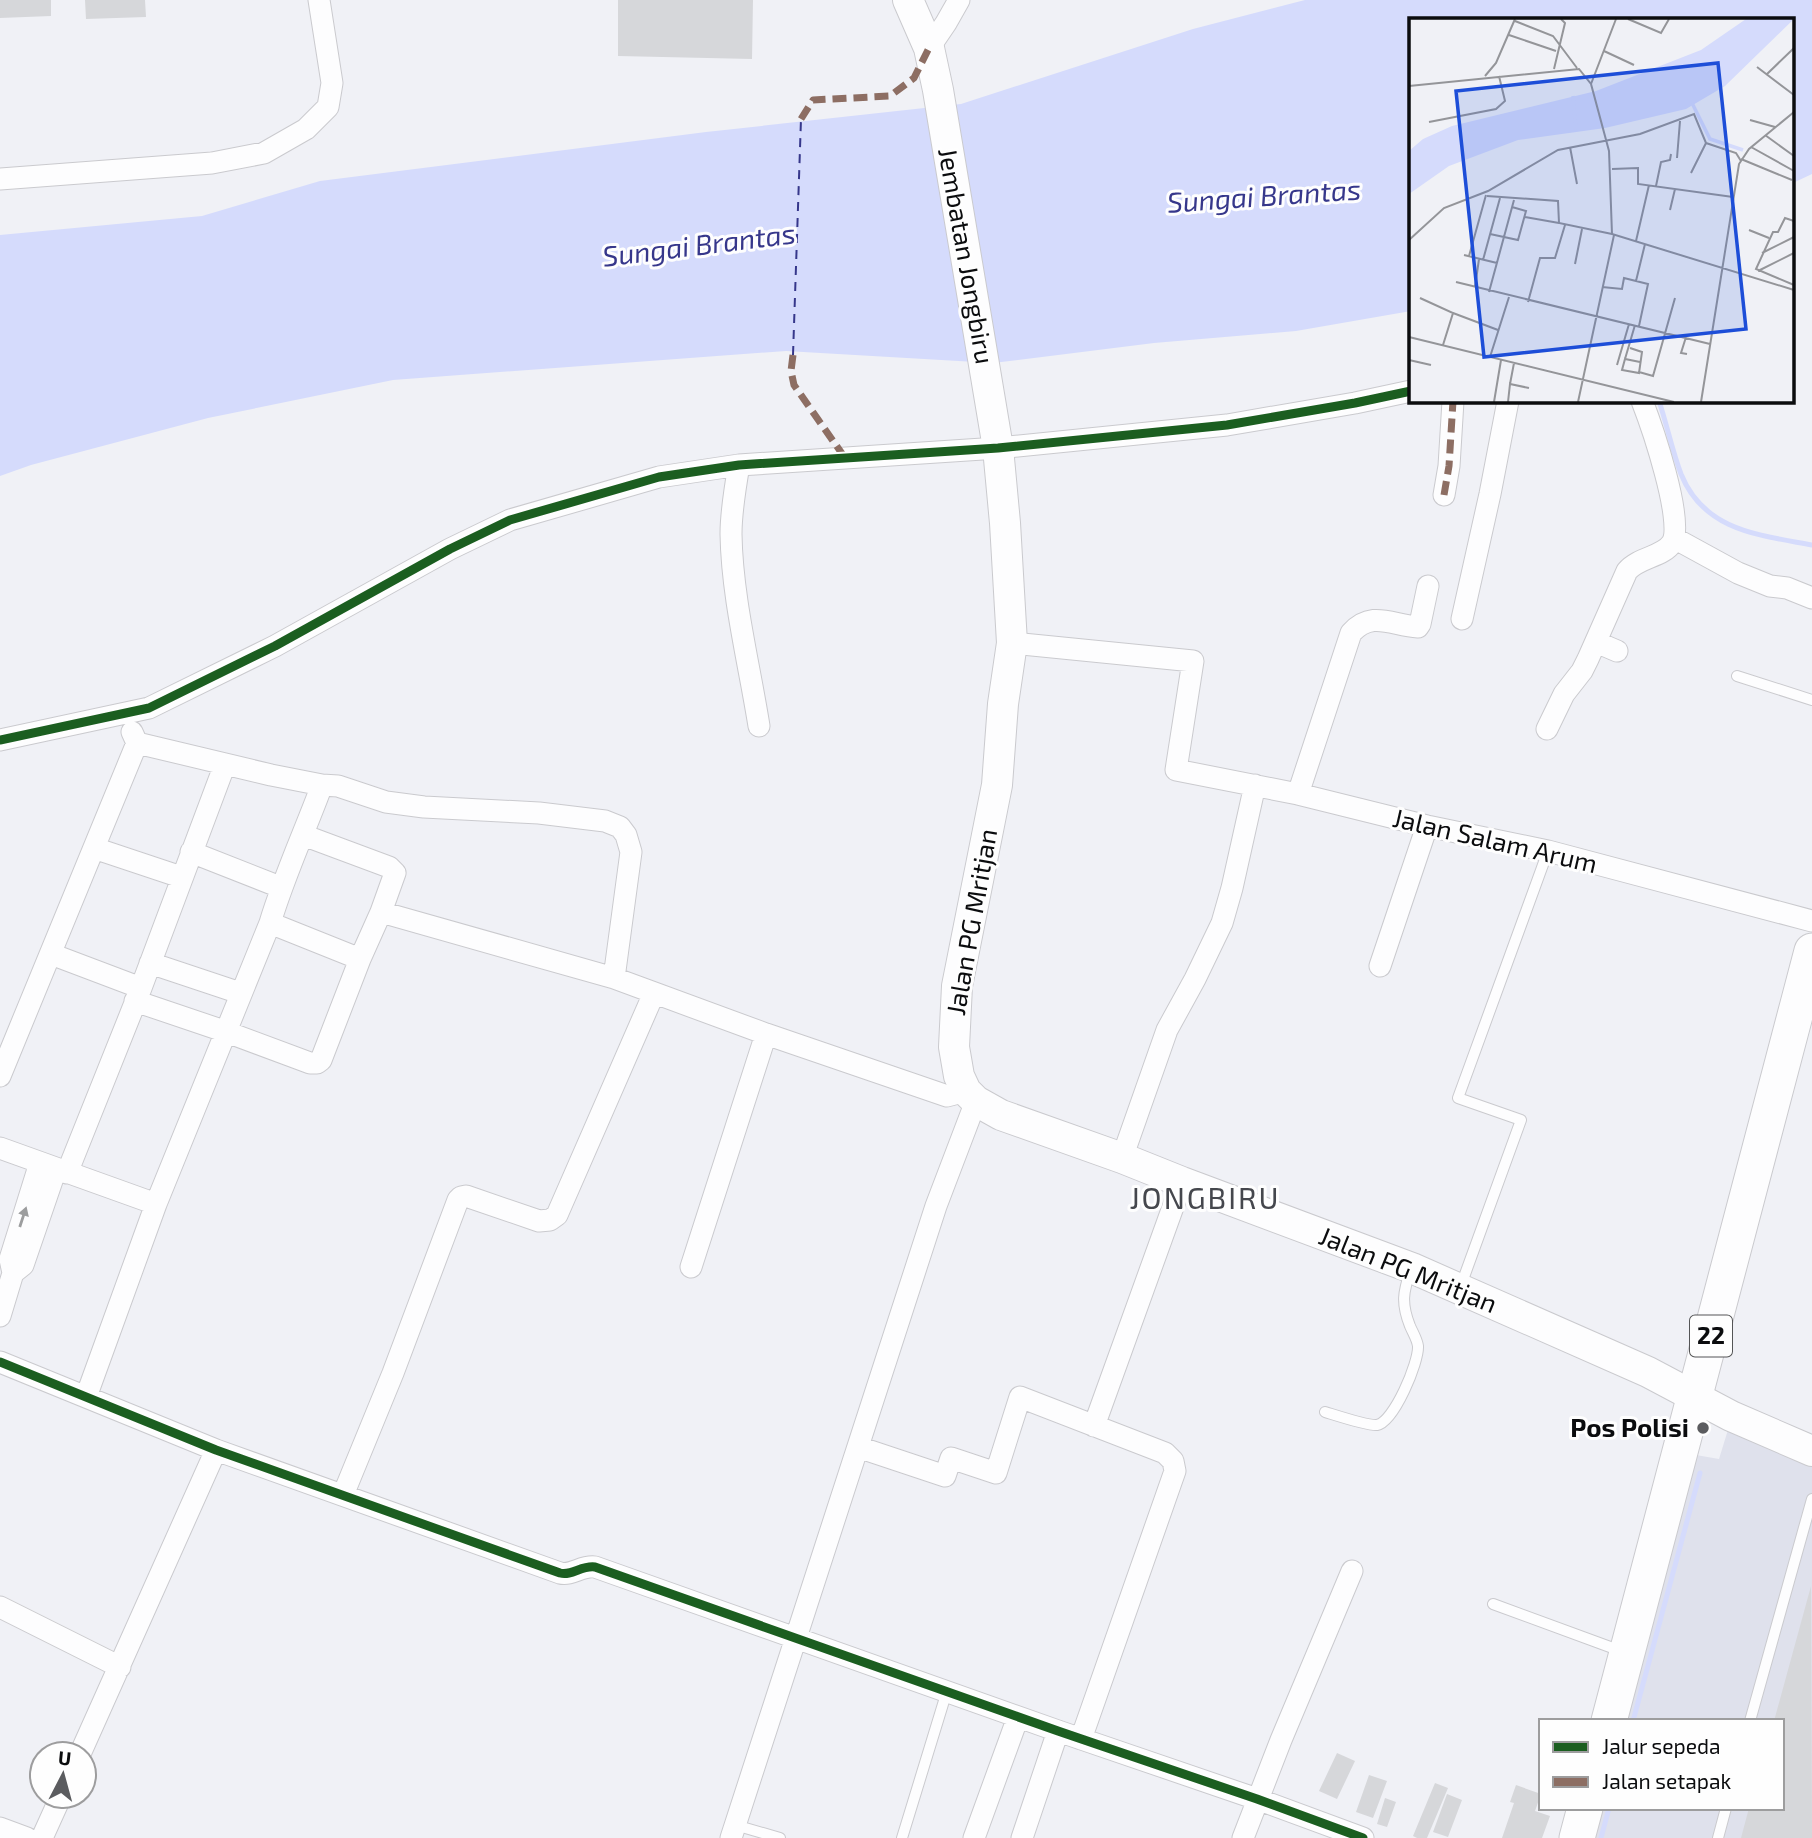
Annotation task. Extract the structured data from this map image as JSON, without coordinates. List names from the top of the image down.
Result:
{
  "streets": {
    "highway": ["22"],
    "main road": ["Jembatan Jongbiru", "Jalan PG Mritjan"],
    "street": ["Jalan Salam Arum"]
  },
  "crossings": [
    ["Jembatan Jongbiru", "Jalan PG Mritjan"],
    ["Jalan Salam Arum", "Jalan PG Mritjan"],
    ["Jalan PG Mritjan", "22"]
  ],
  "districts": ["JONGBIRU"],
  "water": ["Sungai Brantas"],
  "places": ["Pos Polisi"],
  "legend": ["Jalur sepeda", "Jalan setapak"],
  "north": "top"
}
